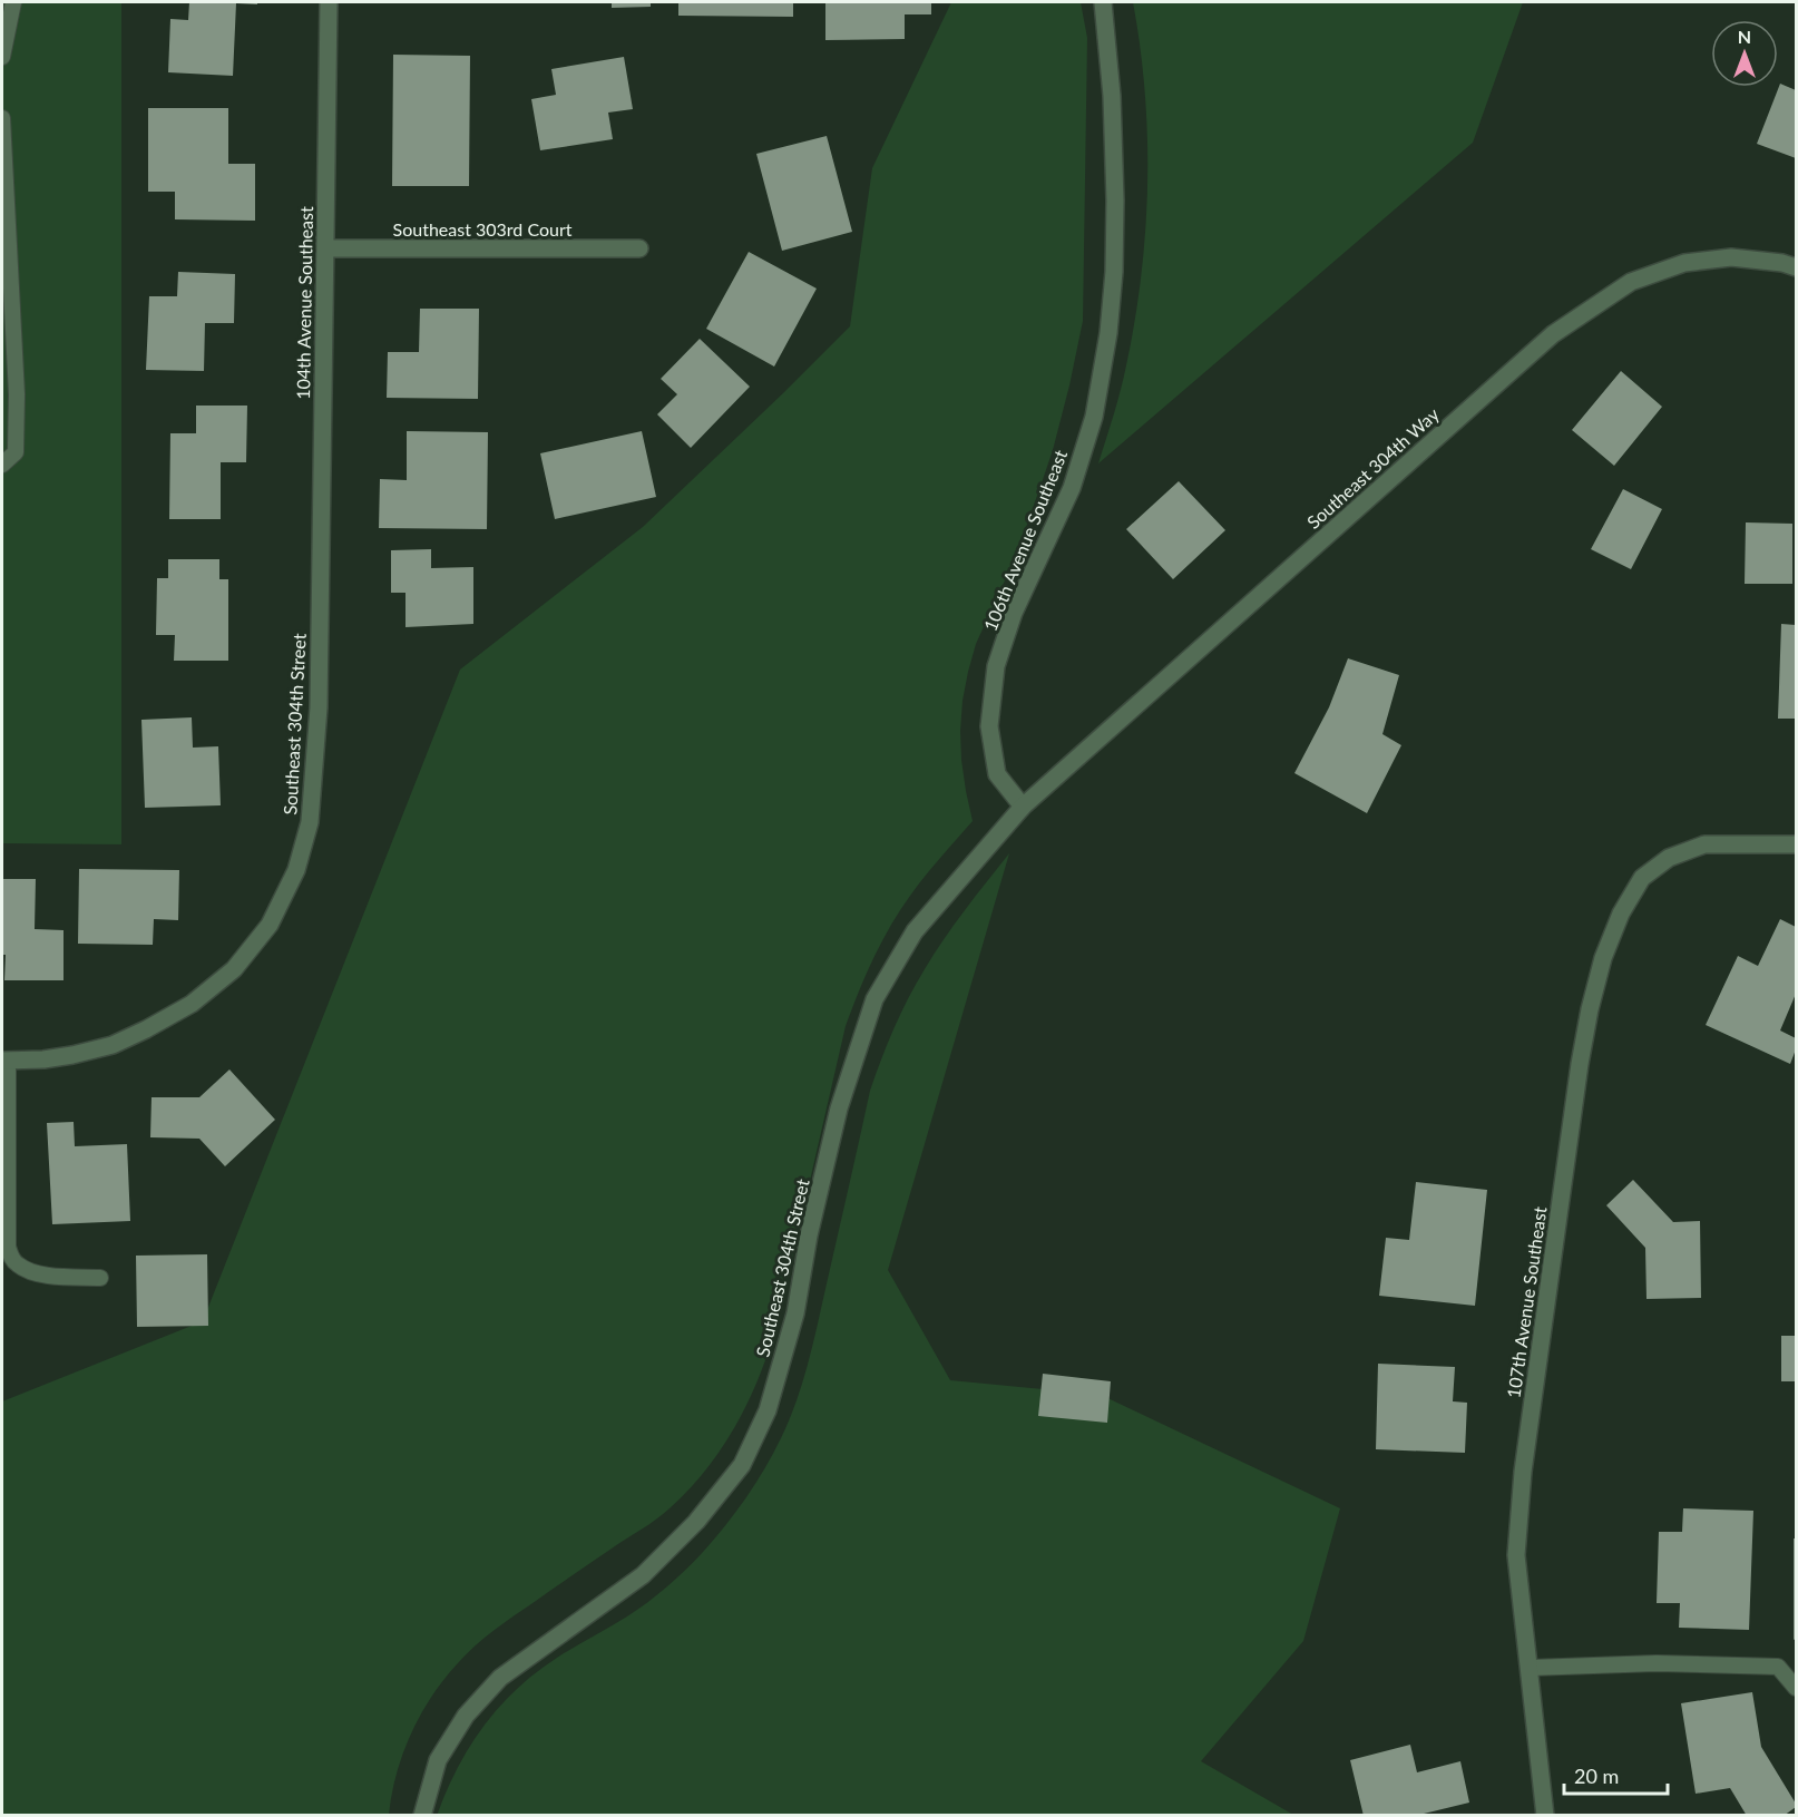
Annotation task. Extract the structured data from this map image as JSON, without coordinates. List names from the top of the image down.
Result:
{
  "streets": {
    "street": [
      "Southeast 303rd Court",
      "104th Avenue Southeast",
      "Southeast 304th Way",
      "106th Avenue Southeast",
      "Southeast 304th Street",
      "107th Avenue Southeast"
    ]
  },
  "crossings": [
    ["Southeast 303rd Court", "104th Avenue Southeast"],
    ["104th Avenue Southeast", "Southeast 304th Street"],
    ["Southeast 304th Way", "106th Avenue Southeast"],
    ["Southeast 304th Way", "Southeast 304th Street"],
    ["106th Avenue Southeast", "Southeast 304th Street"]
  ],
  "scale_bar": "20 m",
  "north": "top"
}
